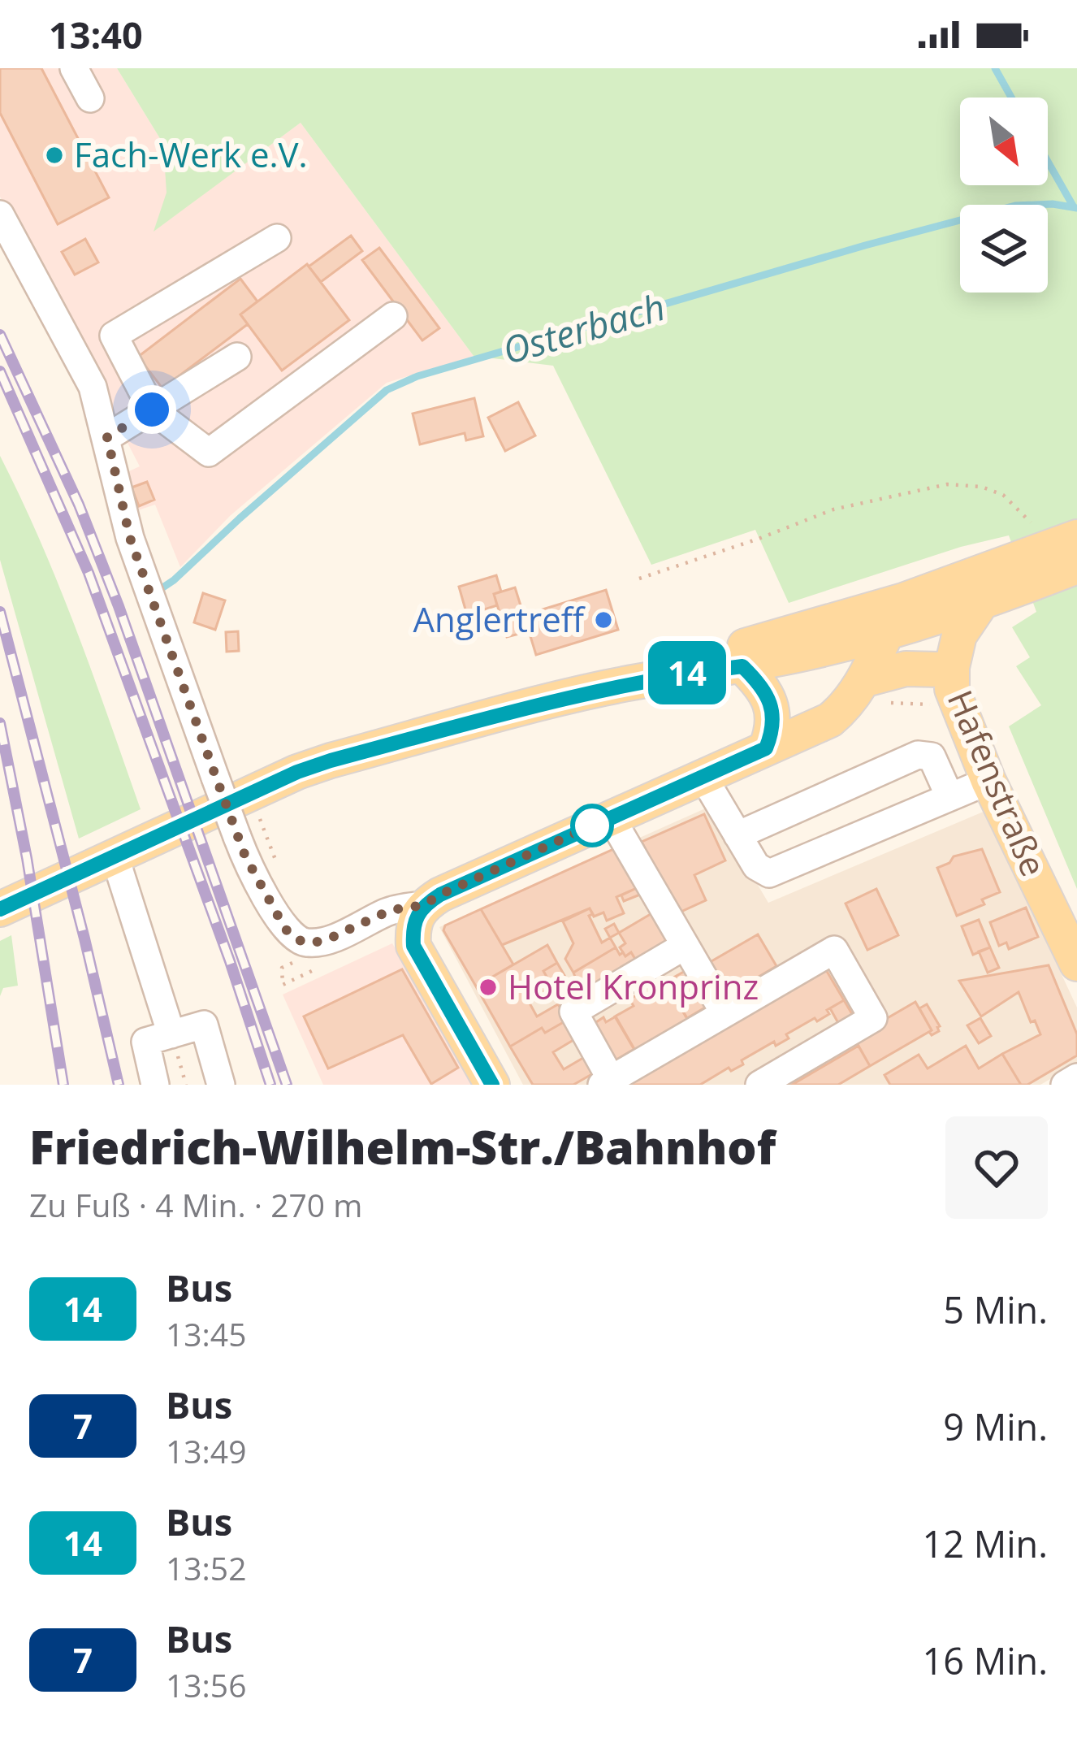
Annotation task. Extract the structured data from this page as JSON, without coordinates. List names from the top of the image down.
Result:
{
  "streets": {
    "main road": ["Hafenstraße"]
  },
  "water": ["Osterbach"],
  "places": ["Fach-Werk e.V.", "Anglertreff", "Hotel Kronprinz"],
  "lines": ["bus line 14"],
  "north": "bottom right",
  "page": {
    "status": "13:40",
    "on_map": "14",
    "heading": ["Friedrich-Wilhelm-Str./Bahnhof", "Zu Fuß · 4 Min. · 270 m"],
    "list": [
      {
        "mark": "14",
        "name": "Bus",
        "note": "13:45",
        "value": "5 Min."
      },
      {
        "mark": "7",
        "name": "Bus",
        "note": "13:49",
        "value": "9 Min."
      },
      {
        "mark": "14",
        "name": "Bus",
        "note": "13:52",
        "value": "12 Min."
      },
      {
        "mark": "7",
        "name": "Bus",
        "note": "13:56",
        "value": "16 Min."
      }
    ]
  }
}
